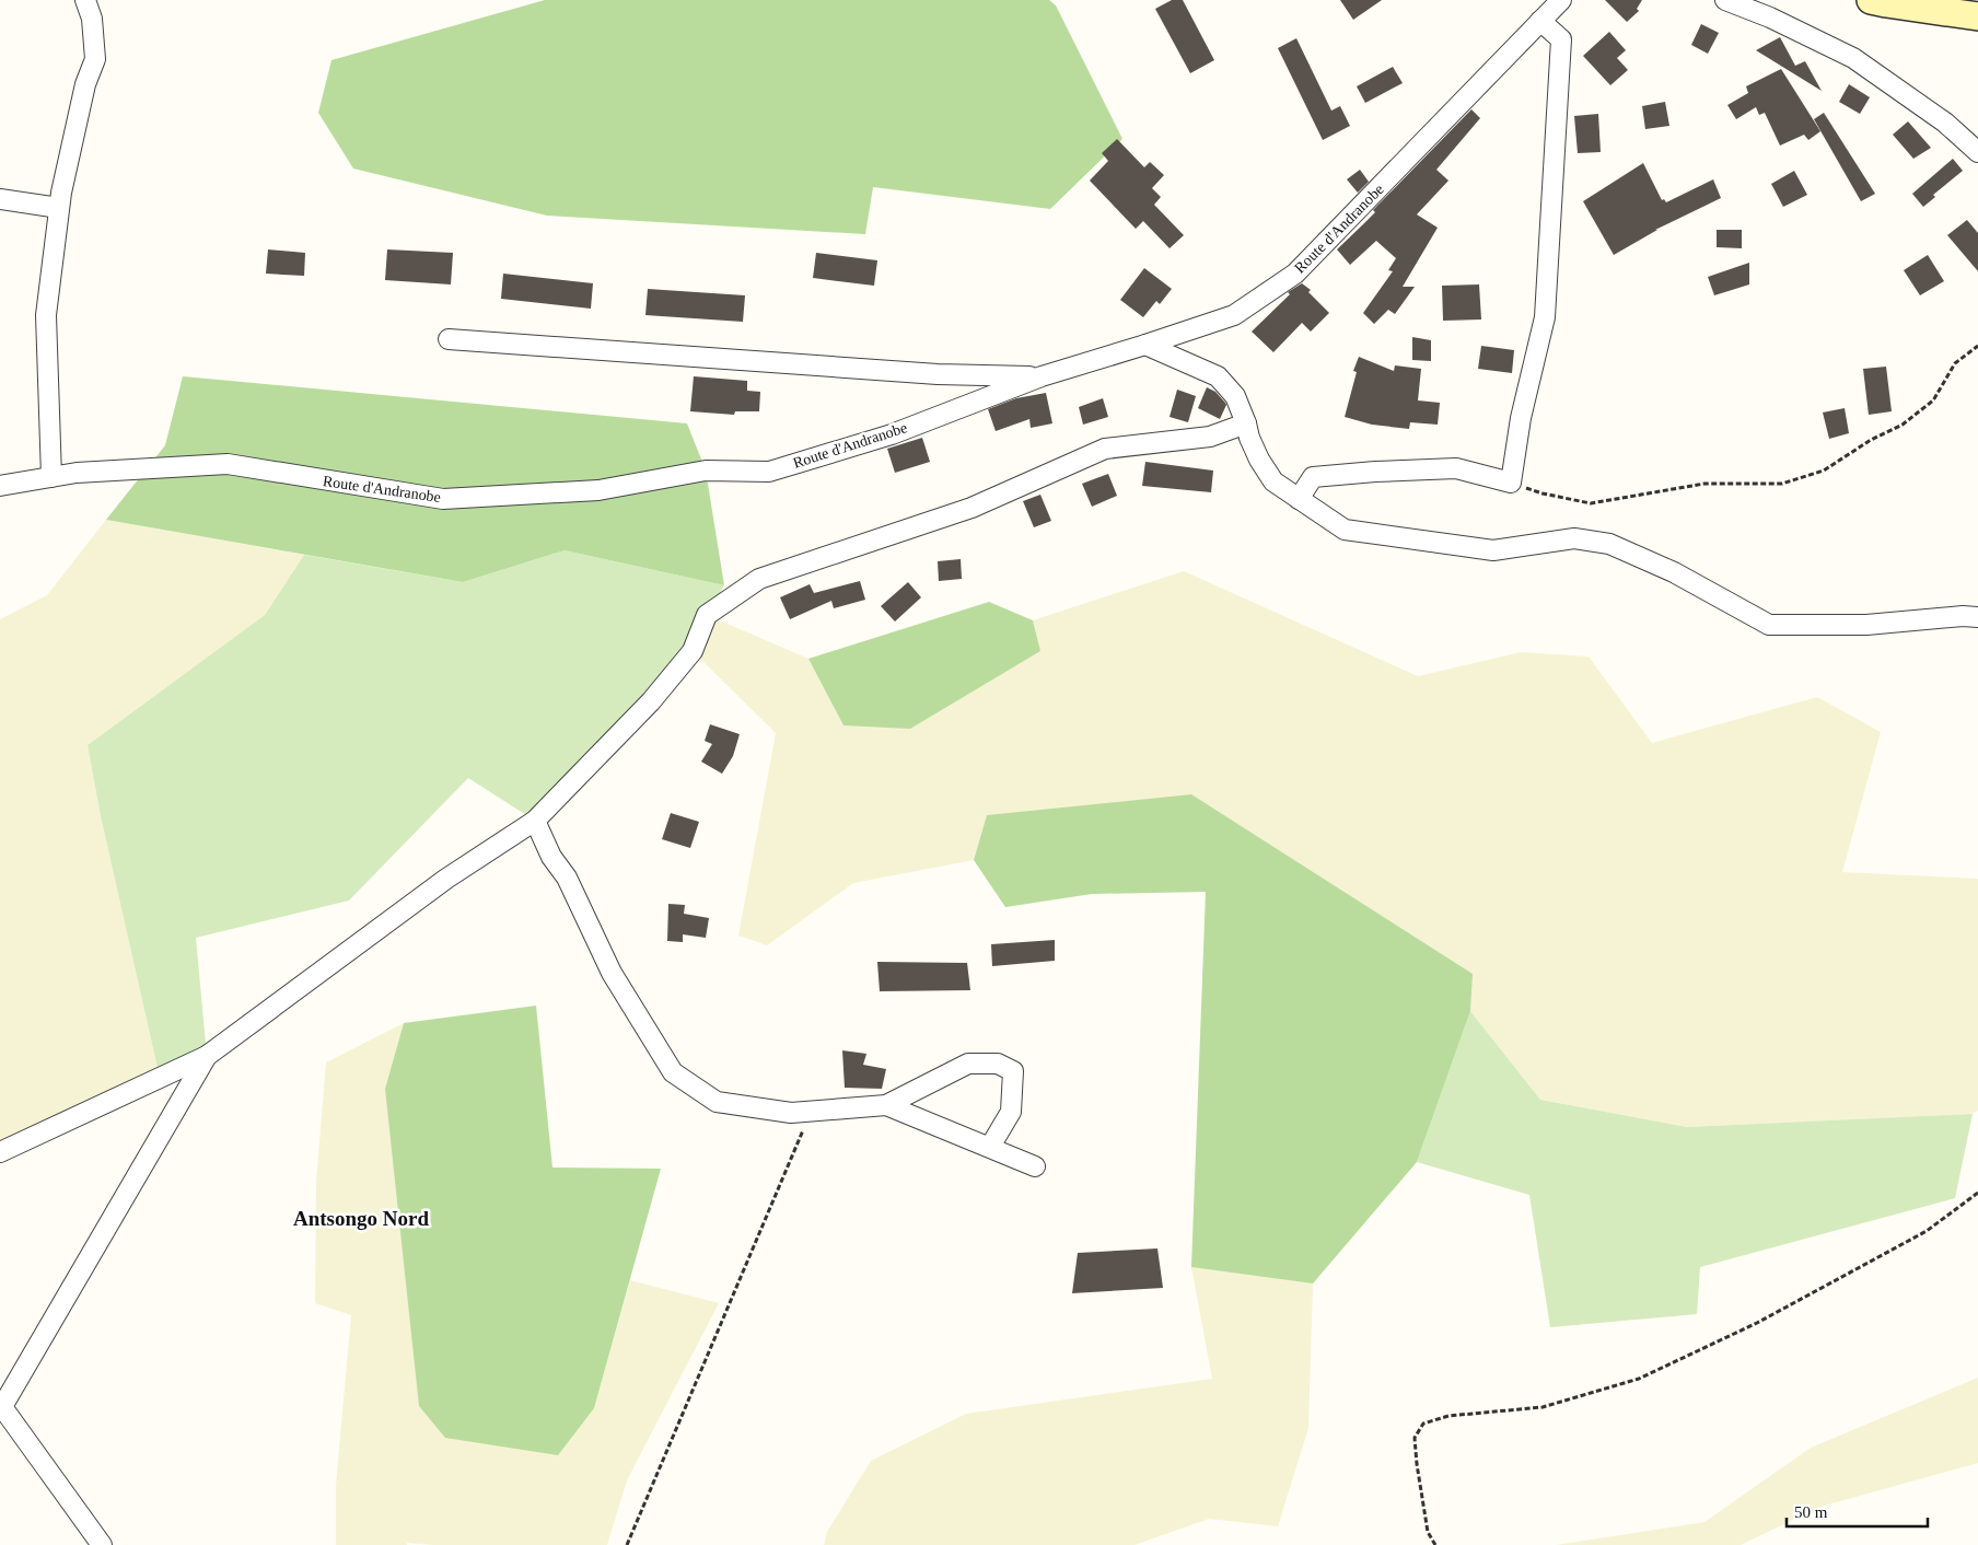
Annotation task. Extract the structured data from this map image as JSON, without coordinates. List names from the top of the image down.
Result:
{
  "streets": {
    "street": ["Route d'Andranobe"]
  },
  "districts": ["Antsongo Nord"],
  "scale_bar": "50 m"
}
